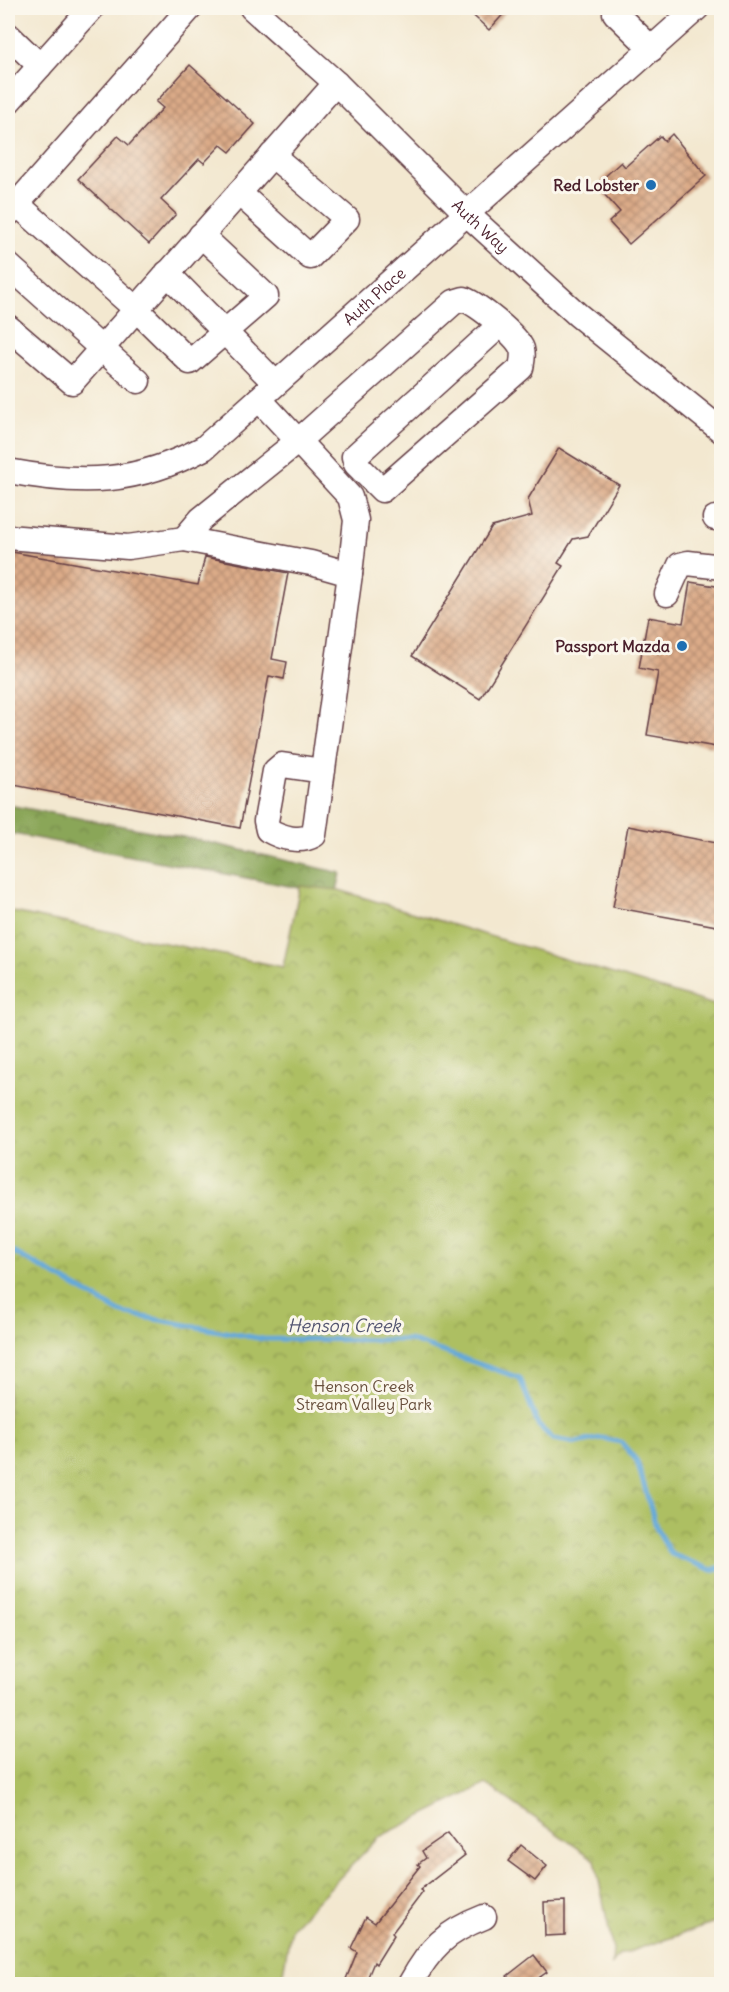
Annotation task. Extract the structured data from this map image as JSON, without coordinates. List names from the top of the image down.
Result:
{
  "streets": {
    "street": ["Auth Way", "Auth Place"]
  },
  "crossings": [
    ["Auth Way", "Auth Place"]
  ],
  "water": ["Henson Creek"],
  "parks": ["Henson Creek Stream Valley Park"],
  "places": ["Red Lobster", "Passport Mazda"]
}
